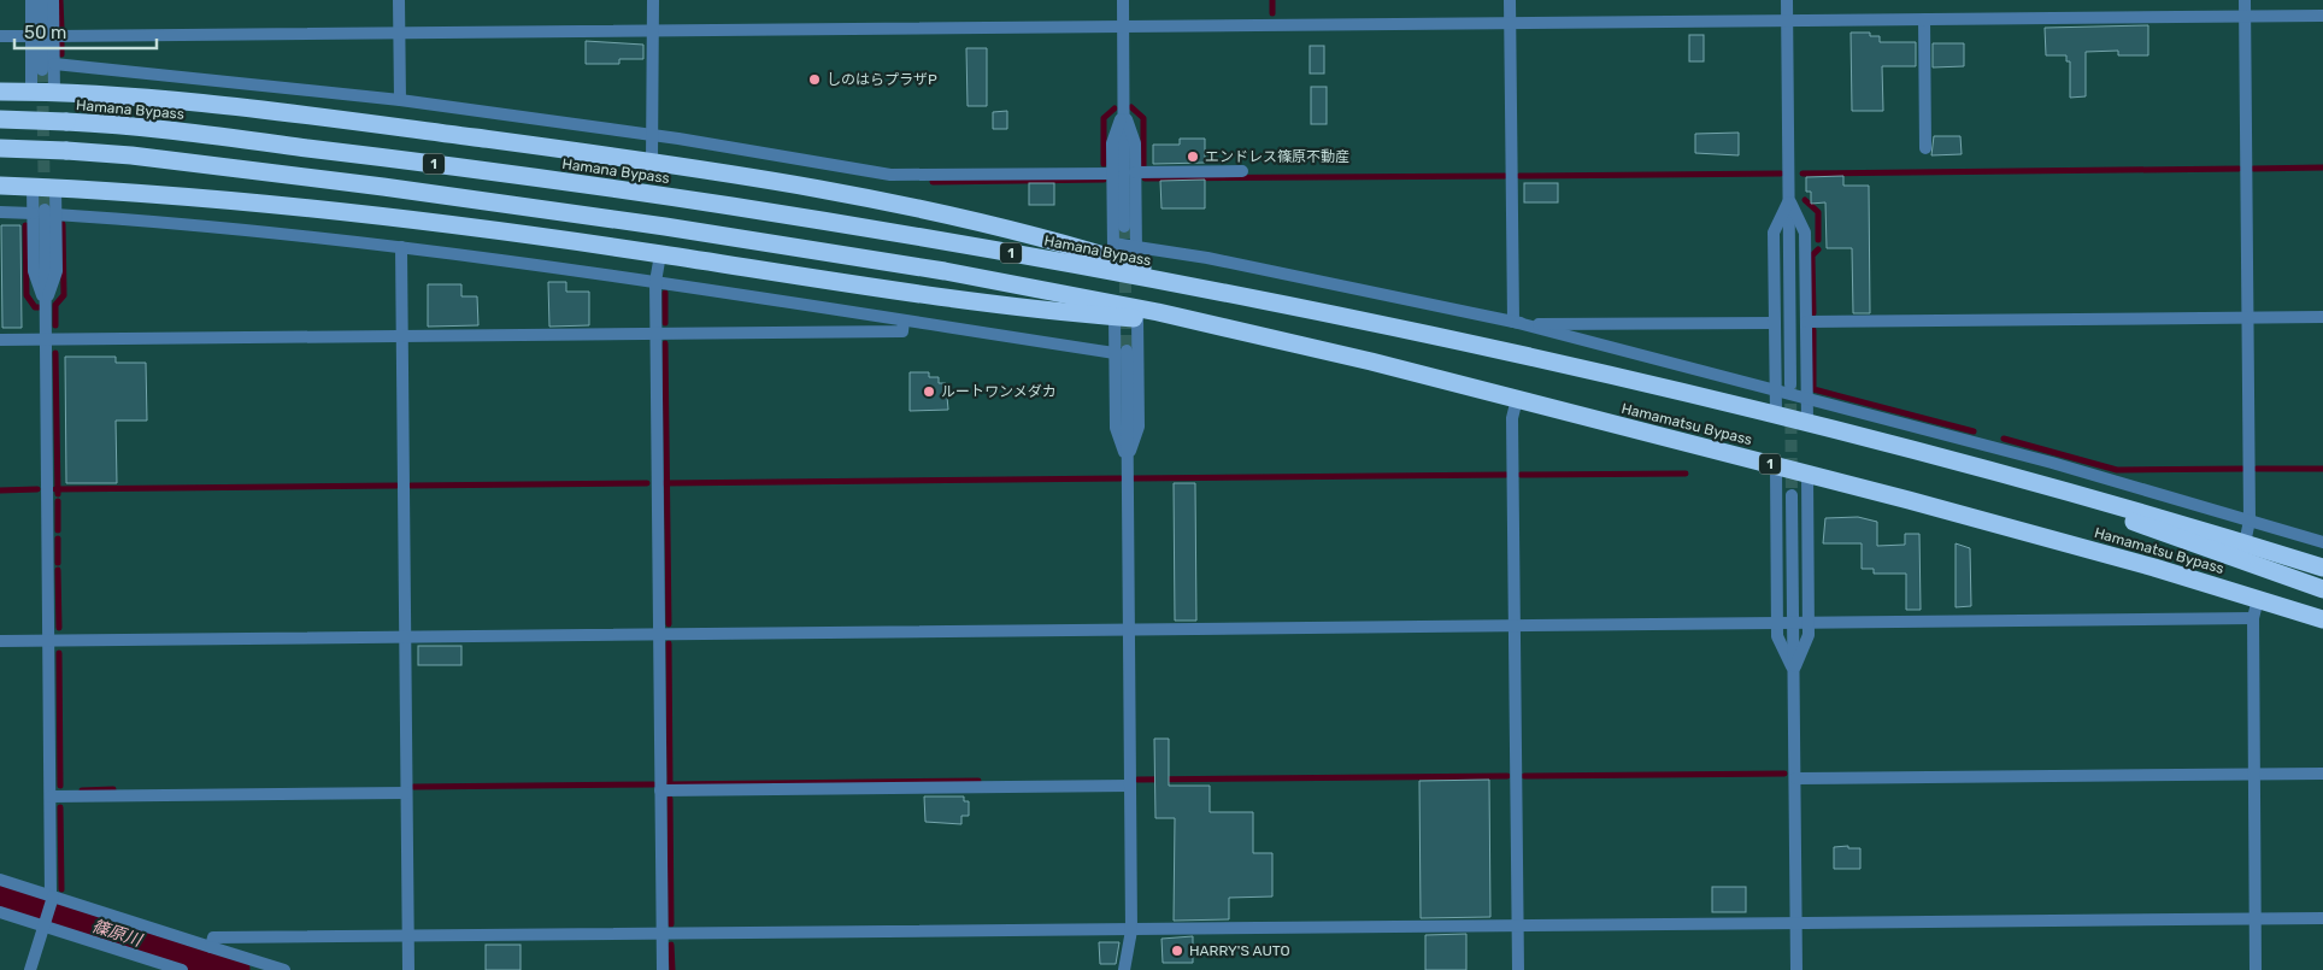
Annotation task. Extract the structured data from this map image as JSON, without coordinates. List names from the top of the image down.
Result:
{
  "streets": {
    "highway": ["Hamana Bypass", "1", "Hamamatsu Bypass"]
  },
  "crossings": [
    ["Hamana Bypass", "Hamamatsu Bypass"],
    ["1", "Hamamatsu Bypass"]
  ],
  "water": ["篠原川"],
  "places": [
    "しのはらプラザP",
    "エンドレス篠原不動産",
    "ルートワンメダカ",
    "HARRY'S AUTO"
  ],
  "scale_bar": "50 m"
}
